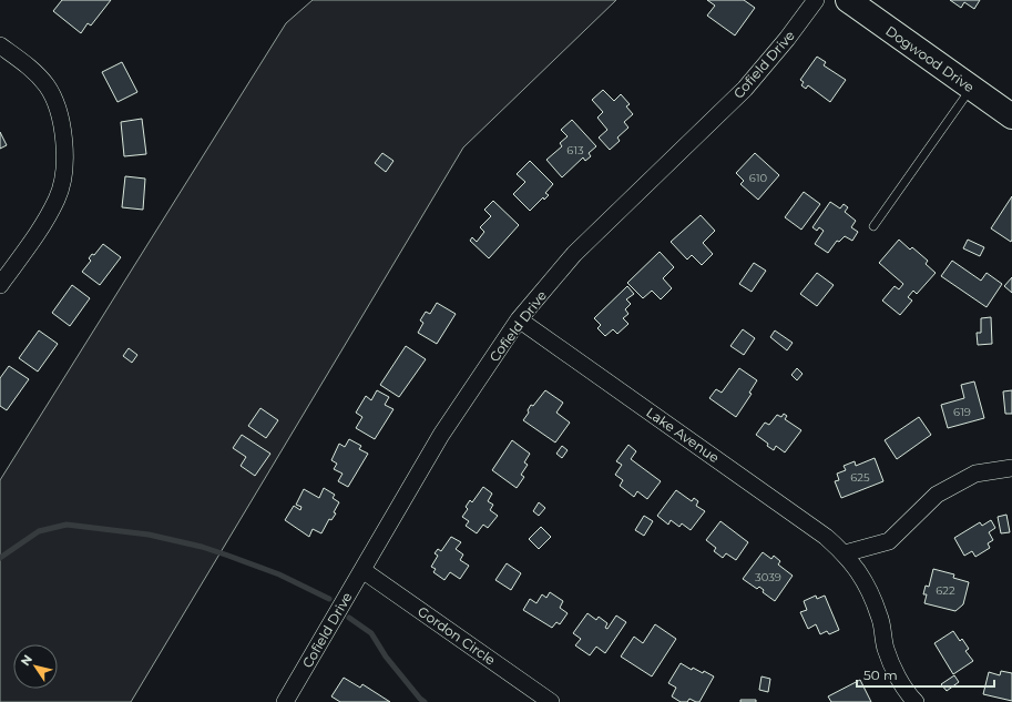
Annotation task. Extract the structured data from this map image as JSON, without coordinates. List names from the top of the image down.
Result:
{
  "streets": {
    "main road": ["Dogwood Drive"],
    "street": ["Cofield Drive", "Lake Avenue", "Gordon Circle"]
  },
  "crossings": [
    ["Cofield Drive", "Lake Avenue"],
    ["Cofield Drive", "Gordon Circle"]
  ],
  "house_numbers": [
    "613",
    "610",
    "619",
    "625",
    "3039",
    "622"
  ],
  "scale_bar": "50 m",
  "north": "top left"
}
